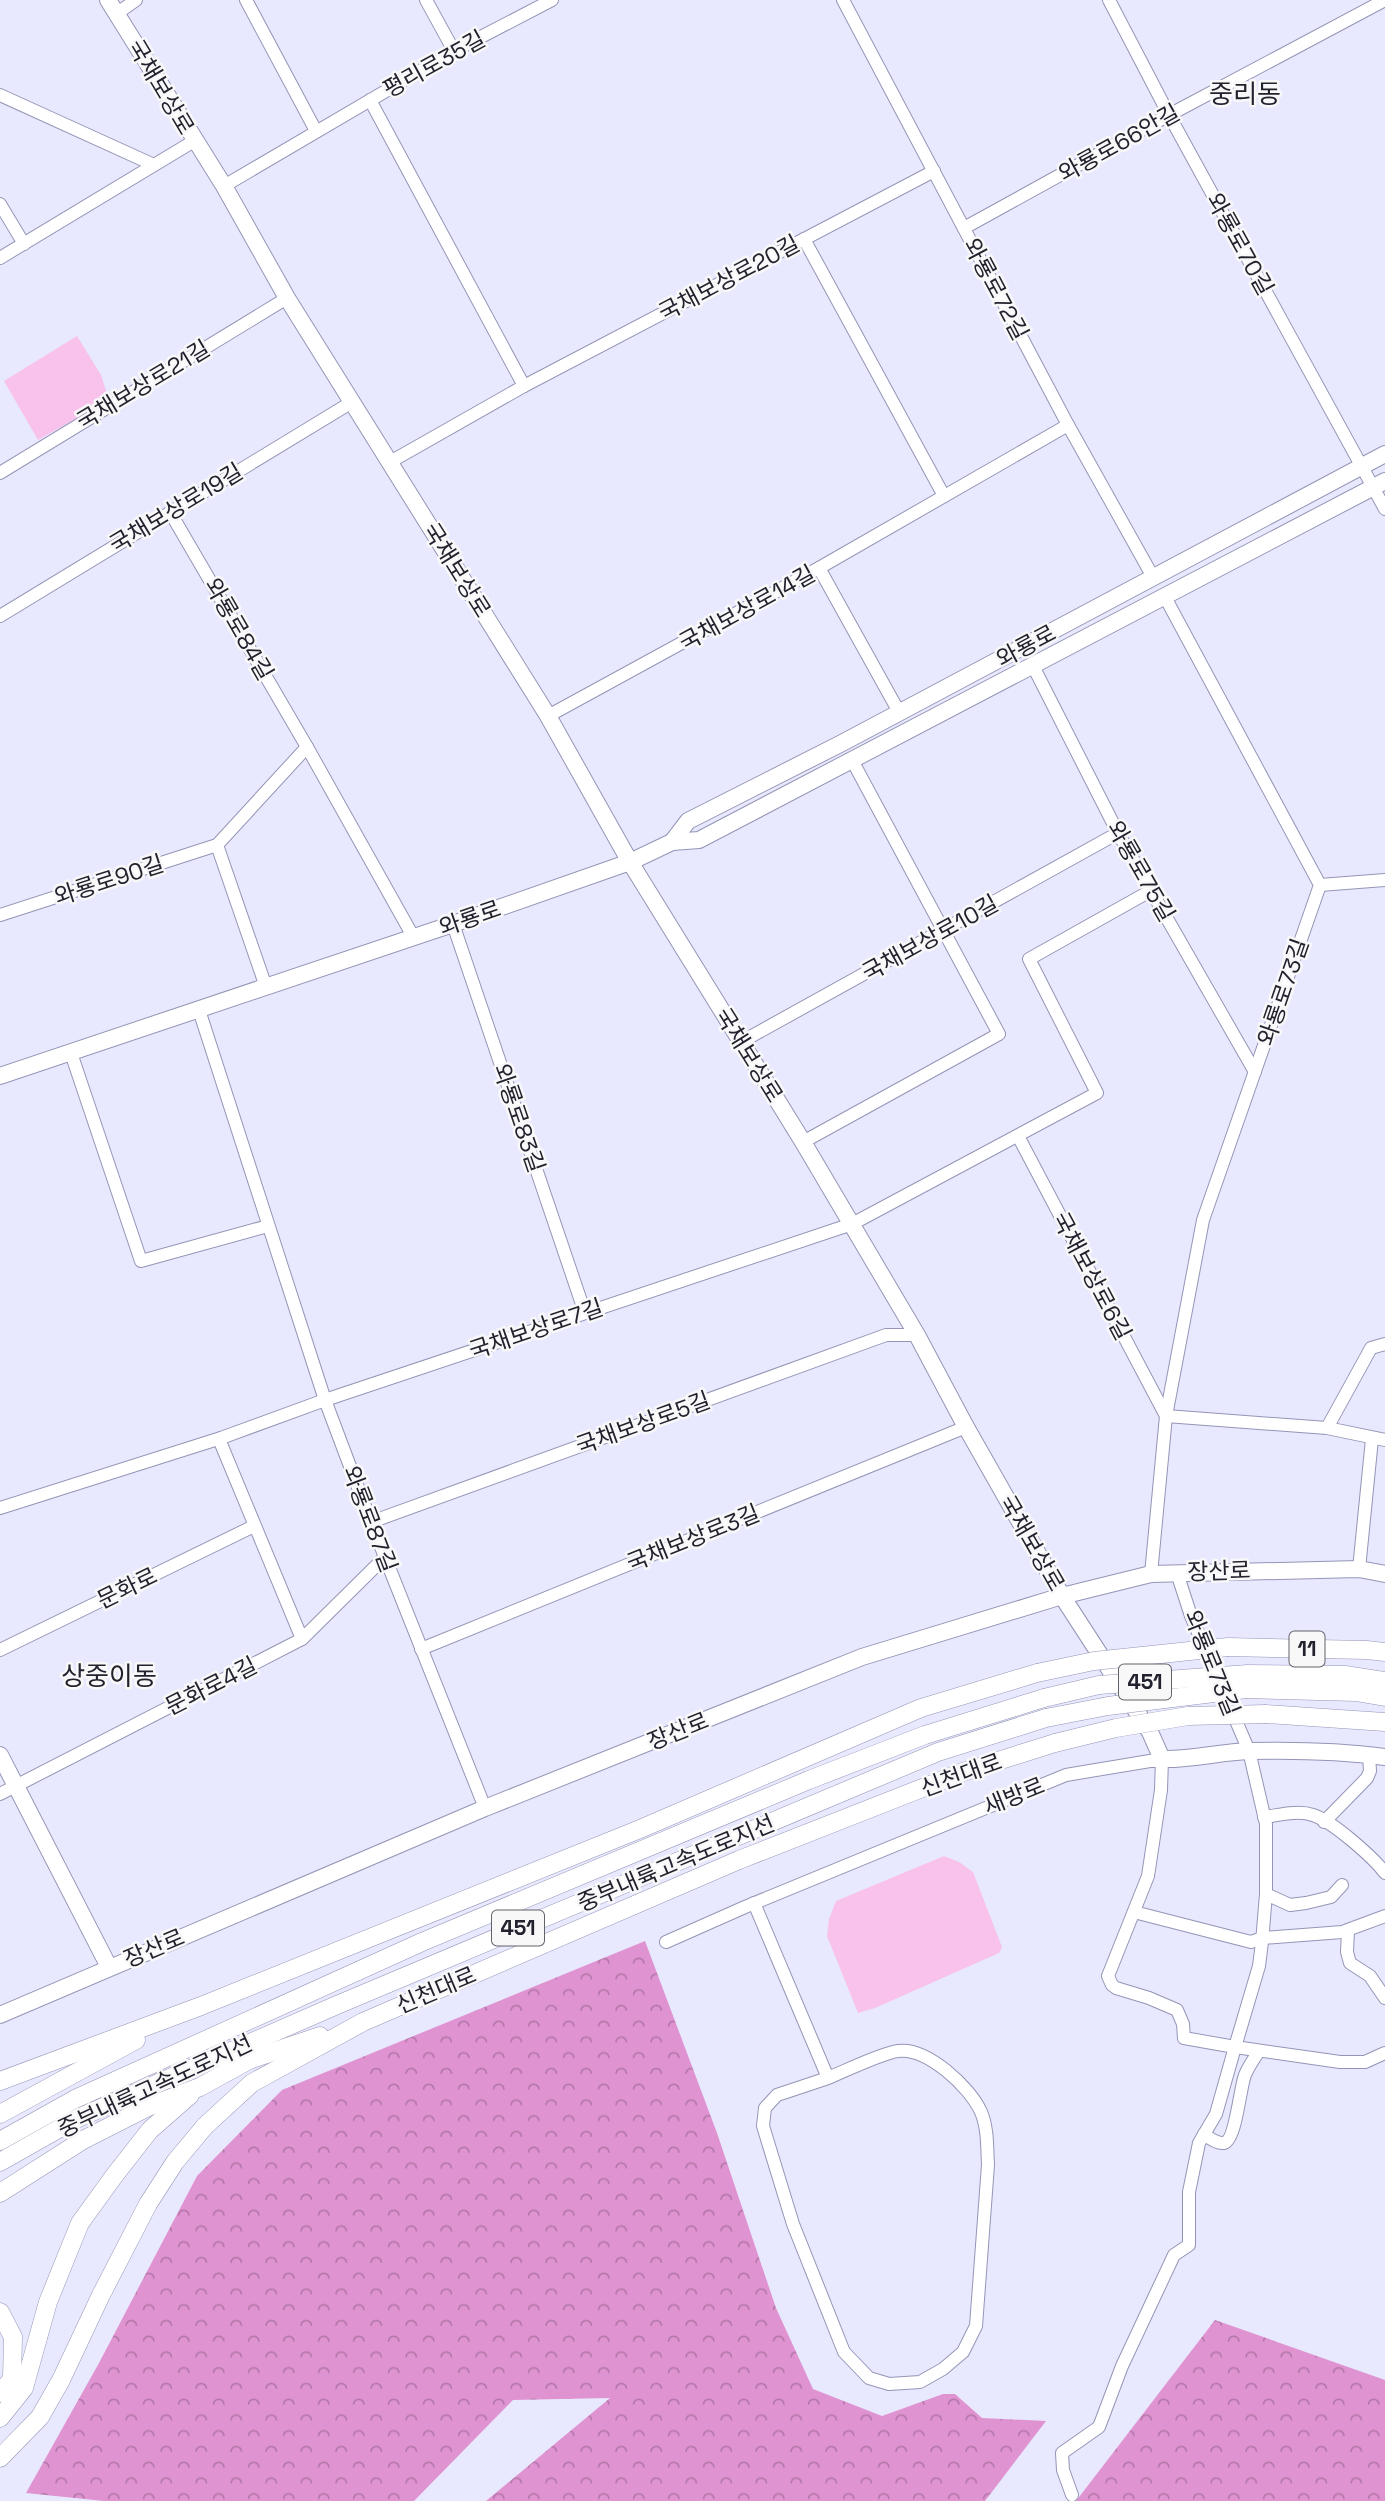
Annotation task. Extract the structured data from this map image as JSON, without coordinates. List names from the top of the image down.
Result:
{
  "streets": {
    "highway": [
      "11",
      "451",
      "신천대로",
      "중부내륙고속도로지선"
    ],
    "main road": [
      "국채보상로",
      "와룡로",
      "장산로",
      "새방로"
    ],
    "street": [
      "평리로35길",
      "와룡로66안길",
      "와룡로70길",
      "국채보상로20길",
      "와룡로72길",
      "국채보상로21길",
      "국채보상로19길",
      "국채보상로14길",
      "와룡로84길",
      "와룡로75길",
      "와룡로90길",
      "국채보상로10길",
      "와룡로73길",
      "와룡로83길",
      "국채보상로6길",
      "국채보상로7길",
      "국채보상로5길",
      "와룡로87길",
      "국채보상로3길",
      "문화로",
      "문화로4길"
    ]
  },
  "crossings": [
    ["평리로35길", "국채보상로"],
    ["국채보상로", "국채보상로20길"],
    ["국채보상로", "국채보상로21길"],
    ["국채보상로", "국채보상로19길"],
    ["국채보상로", "국채보상로14길"],
    ["국채보상로", "와룡로"],
    ["국채보상로", "국채보상로10길"],
    ["국채보상로", "국채보상로7길"],
    ["국채보상로", "국채보상로5길"],
    ["국채보상로", "국채보상로3길"],
    ["국채보상로", "장산로"],
    ["국채보상로", "새방로"],
    ["와룡로66안길", "와룡로70길"],
    ["와룡로66안길", "와룡로72길"],
    ["와룡로70길", "와룡로"],
    ["국채보상로20길", "와룡로72길"],
    ["와룡로72길", "국채보상로14길"],
    ["와룡로72길", "와룡로"],
    ["국채보상로19길", "와룡로84길"],
    ["와룡로84길", "와룡로"],
    ["와룡로", "와룡로75길"],
    ["와룡로", "와룡로83길"],
    ["와룡로", "와룡로87길"],
    ["와룡로75길", "국채보상로10길"],
    ["와룡로75길", "와룡로73길"],
    ["와룡로73길", "국채보상로6길"],
    ["와룡로73길", "장산로"],
    ["와룡로73길", "새방로"],
    ["와룡로83길", "국채보상로7길"],
    ["국채보상로7길", "와룡로87길"],
    ["국채보상로5길", "와룡로87길"],
    ["와룡로87길", "국채보상로3길"],
    ["와룡로87길", "장산로"],
    ["와룡로87길", "문화로4길"]
  ],
  "districts": ["중리동", "상중이동"]
}
